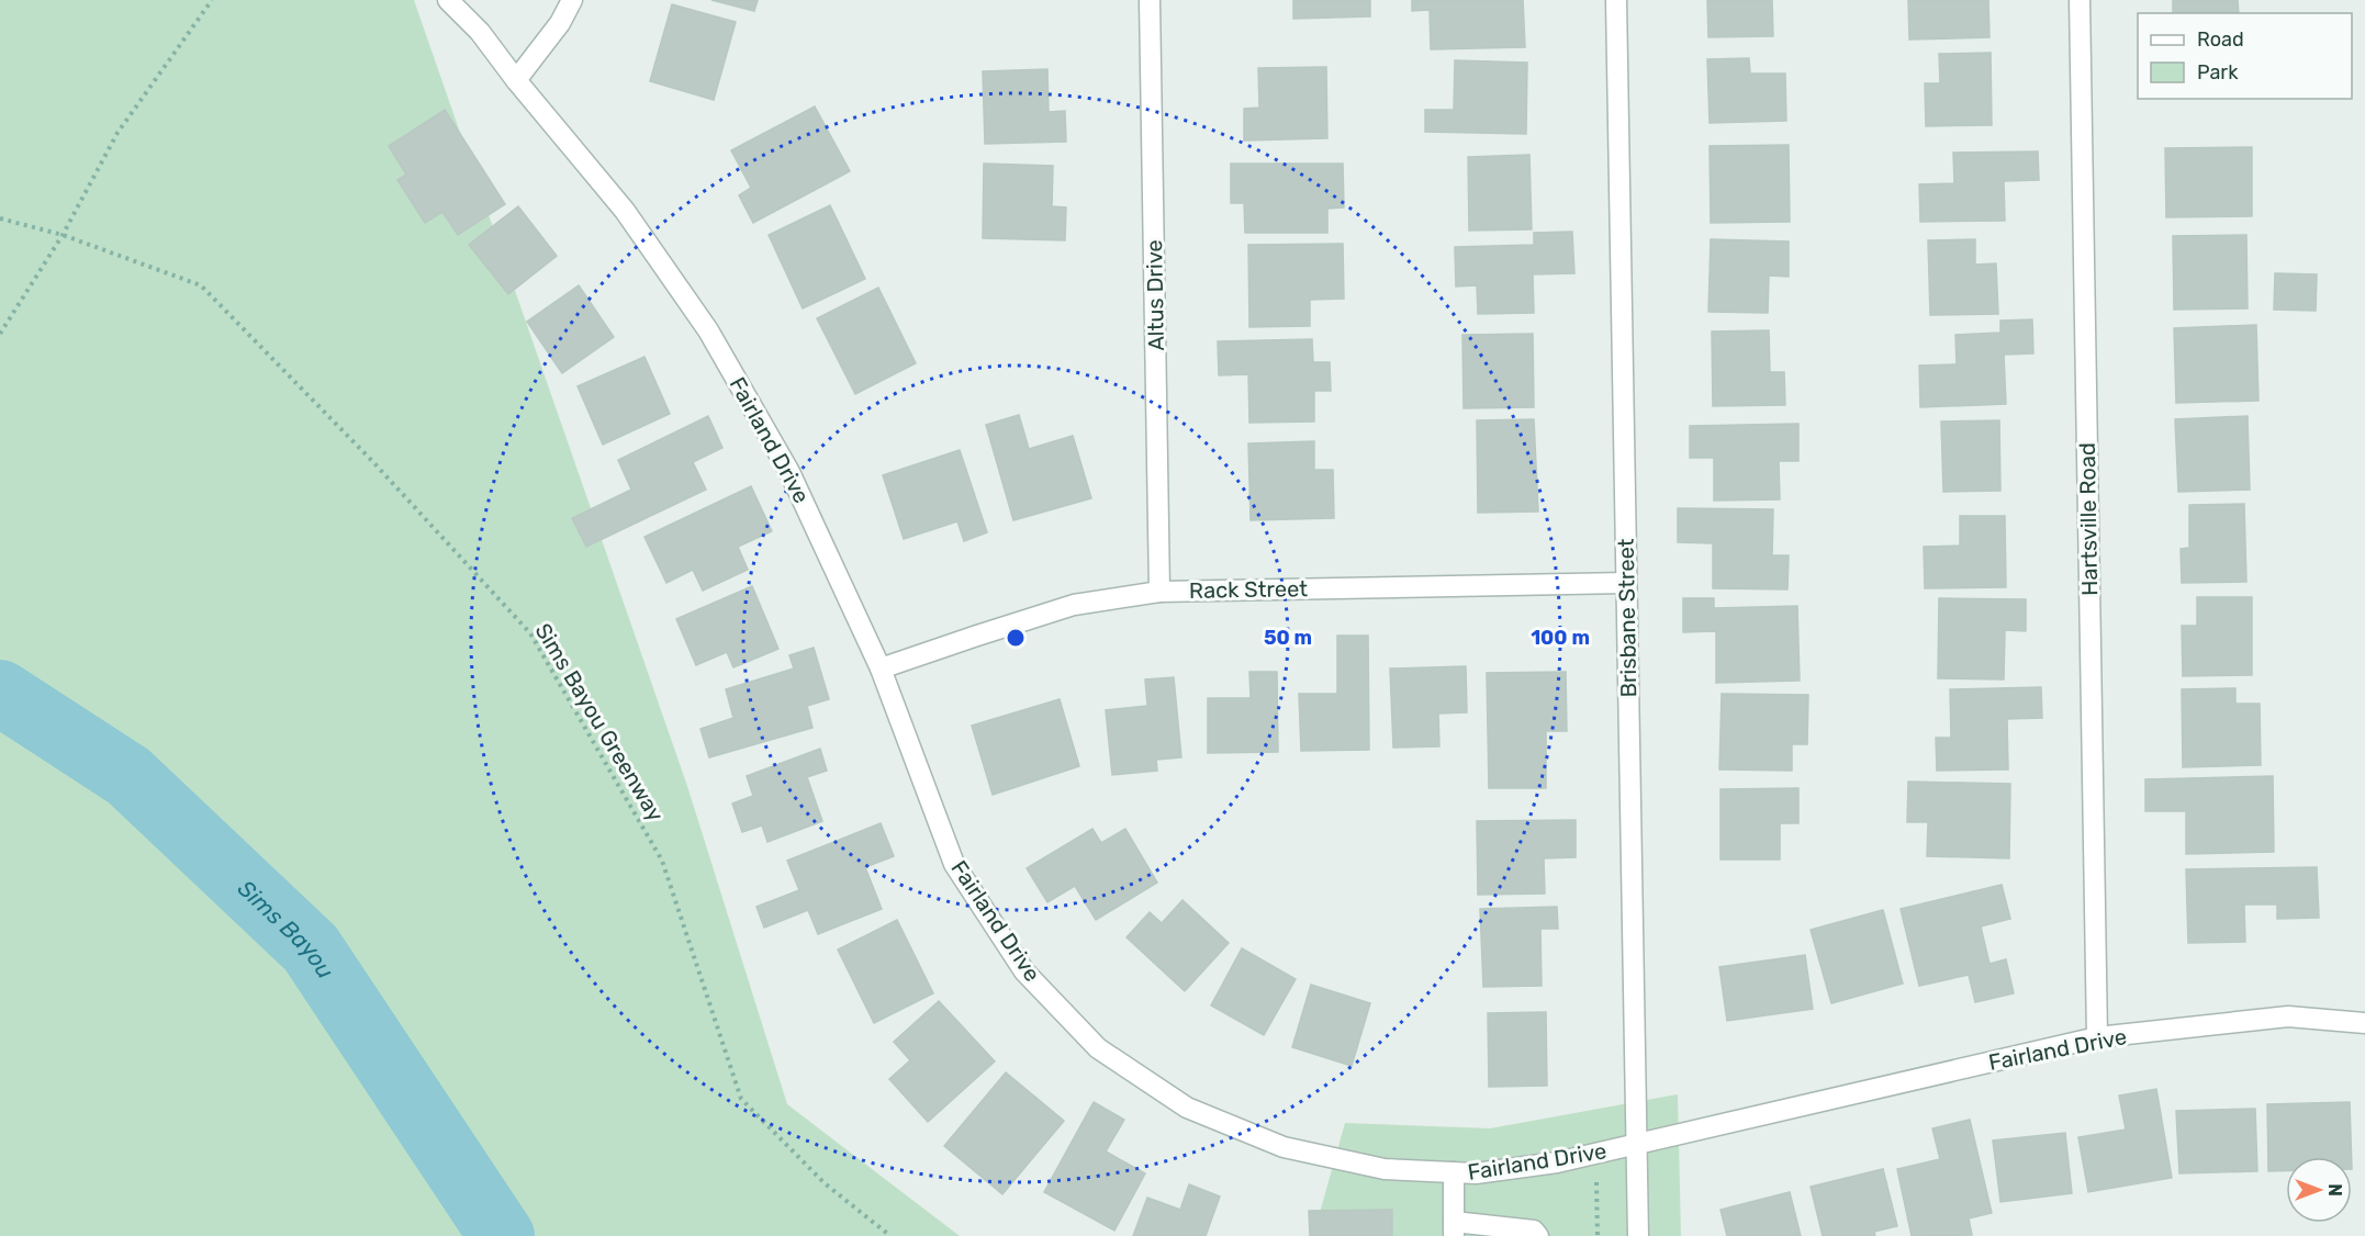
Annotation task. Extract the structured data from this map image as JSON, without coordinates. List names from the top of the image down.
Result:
{
  "streets": {
    "street": [
      "Altus Drive",
      "Fairland Drive",
      "Hartsville Road",
      "Rack Street",
      "Brisbane Street"
    ],
    "path": ["Sims Bayou Greenway"]
  },
  "crossings": [
    ["Altus Drive", "Rack Street"],
    ["Fairland Drive", "Hartsville Road"],
    ["Fairland Drive", "Rack Street"],
    ["Fairland Drive", "Brisbane Street"],
    ["Rack Street", "Brisbane Street"]
  ],
  "water": ["Sims Bayou"],
  "legend": ["Road", "Park"],
  "north": "right",
  "rings": ["50 m", "100 m"]
}
